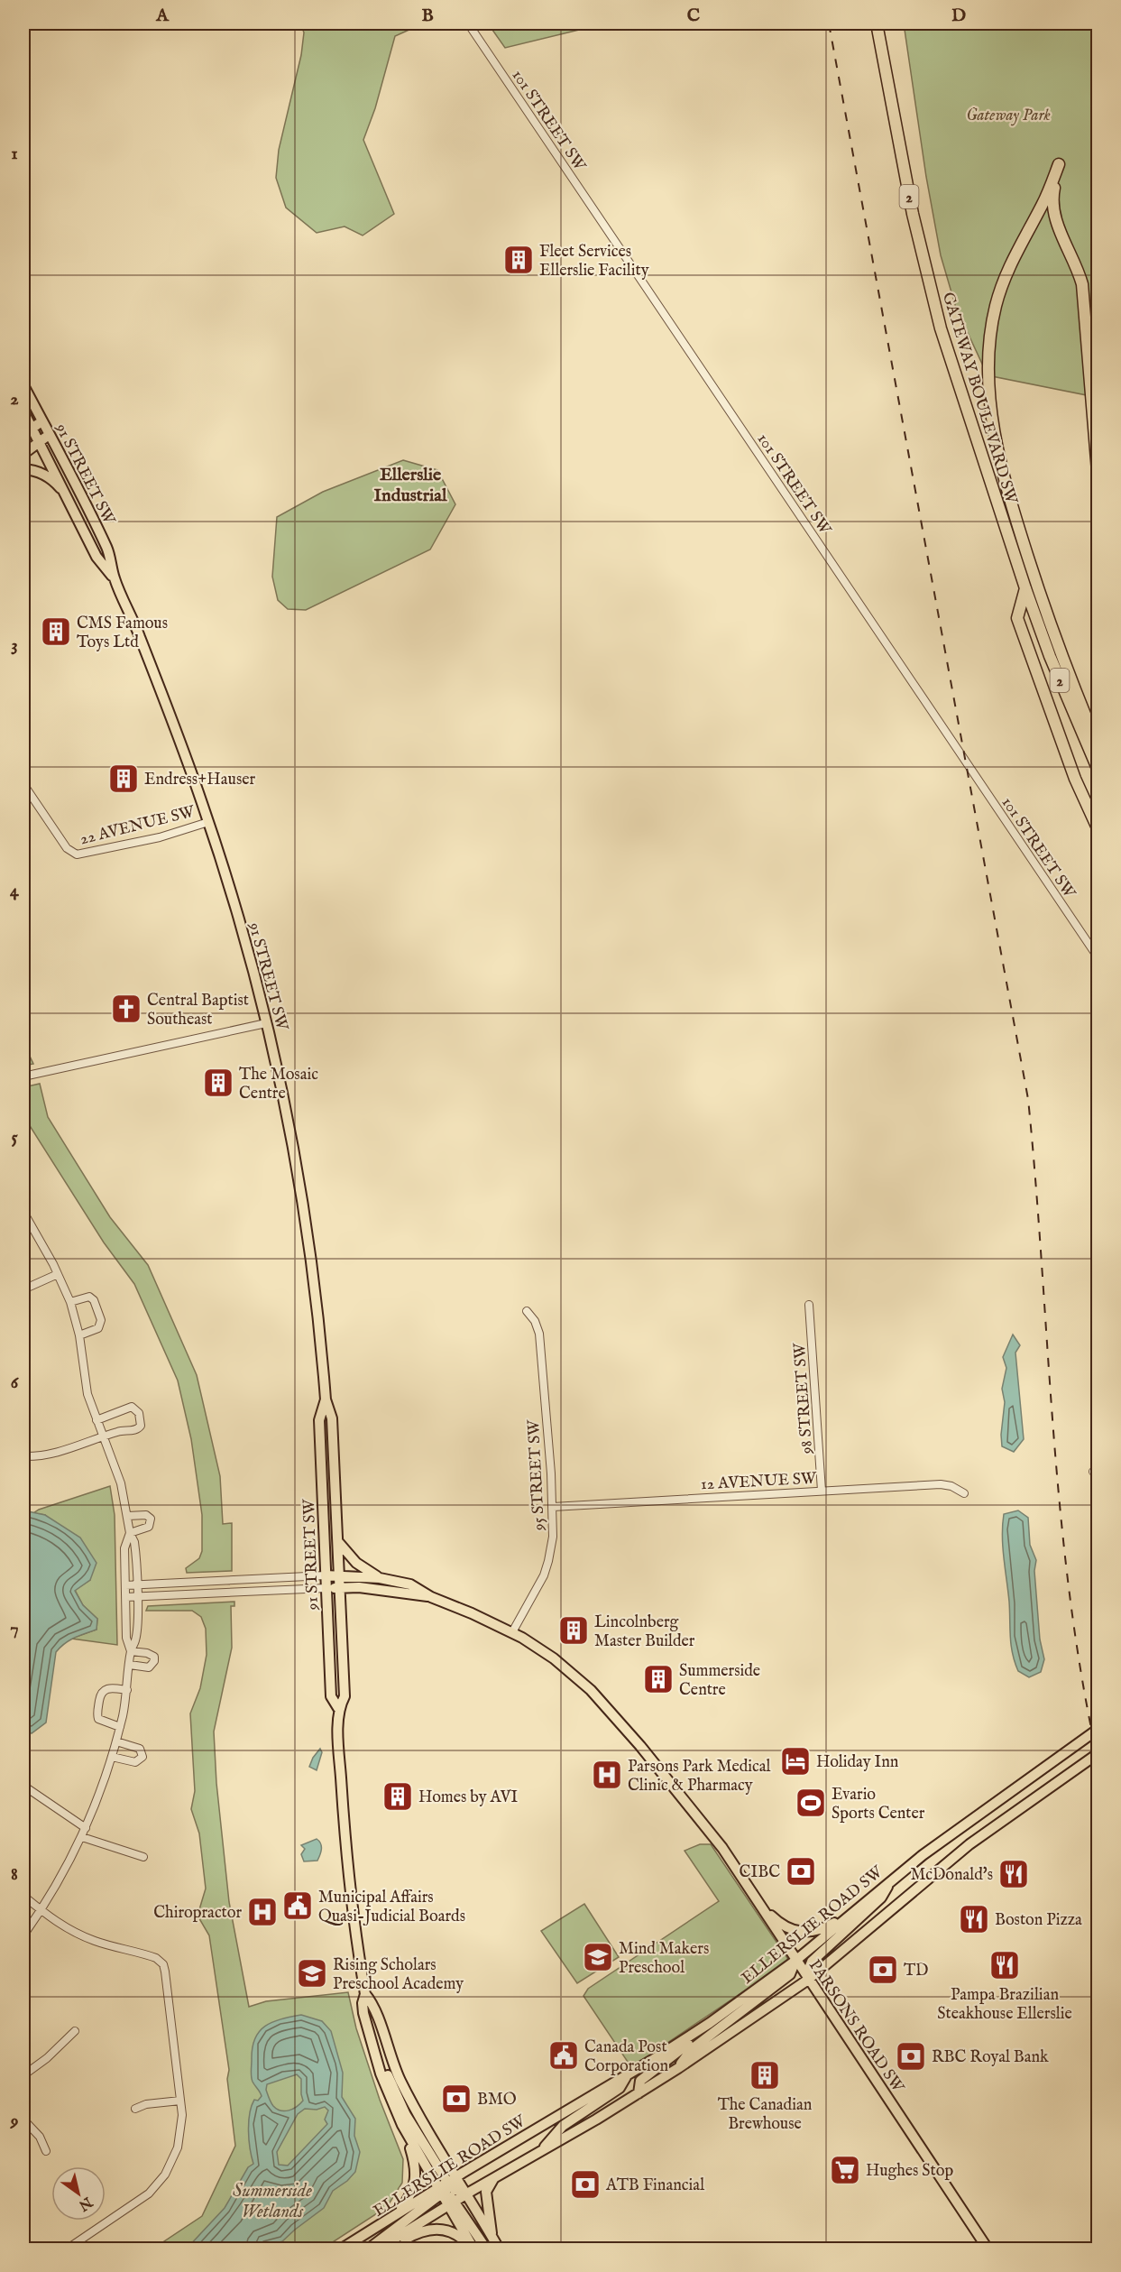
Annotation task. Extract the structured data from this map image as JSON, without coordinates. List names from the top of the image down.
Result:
{
  "streets": {
    "highway": ["2", "GATEWAY BOULEVARD SW"],
    "main road": ["91 STREET SW", "ELLERSLIE ROAD SW", "PARSONS ROAD SW"],
    "street": [
      "101 STREET SW",
      "22 AVENUE SW",
      "98 STREET SW",
      "95 STREET SW",
      "12 AVENUE SW"
    ]
  },
  "crossings": [
    ["91 STREET SW", "22 AVENUE SW"],
    ["91 STREET SW", "ELLERSLIE ROAD SW"],
    ["91 STREET SW", "PARSONS ROAD SW"],
    ["98 STREET SW", "12 AVENUE SW"],
    ["95 STREET SW", "12 AVENUE SW"],
    ["95 STREET SW", "PARSONS ROAD SW"],
    ["ELLERSLIE ROAD SW", "PARSONS ROAD SW"]
  ],
  "districts": ["Ellerslie Industrial"],
  "water": ["Summerside Wetlands"],
  "parks": ["Gateway Park"],
  "places": {
    "building": [
      "Fleet Services Ellerslie Facility",
      "CMS Famous Toys Ltd",
      "Endress+Hauser",
      "The Mosaic Centre",
      "Lincolnberg Master Builder",
      "Summerside Centre",
      "Homes by AVI",
      "The Canadian Brewhouse"
    ],
    "church": ["Central Baptist Southeast"],
    "hotel": ["Holiday Inn"],
    "hospital": ["Parsons Park Medical Clinic & Pharmacy", "Chiropractor"],
    "sports": ["Evario Sports Center"],
    "bank": [
      "CIBC",
      "TD",
      "RBC Royal Bank",
      "BMO",
      "ATB Financial"
    ],
    "restaurant": ["McDonald's", "Boston Pizza", "Pampa Brazilian Steakhouse Ellerslie"],
    "public building": ["Municipal Affairs Quasi-Judicial Boards", "Canada Post Corporation"],
    "school or university": ["Mind Makers Preschool", "Rising Scholars Preschool Academy"],
    "supermarket": ["Hughes Stop"]
  },
  "north": "bottom right",
  "grid": {
    "columns": [
      "A",
      "B",
      "C",
      "D"
    ],
    "rows": [
      "1",
      "2",
      "3",
      "4",
      "5",
      "6",
      "7",
      "8",
      "9"
    ]
  }
}
